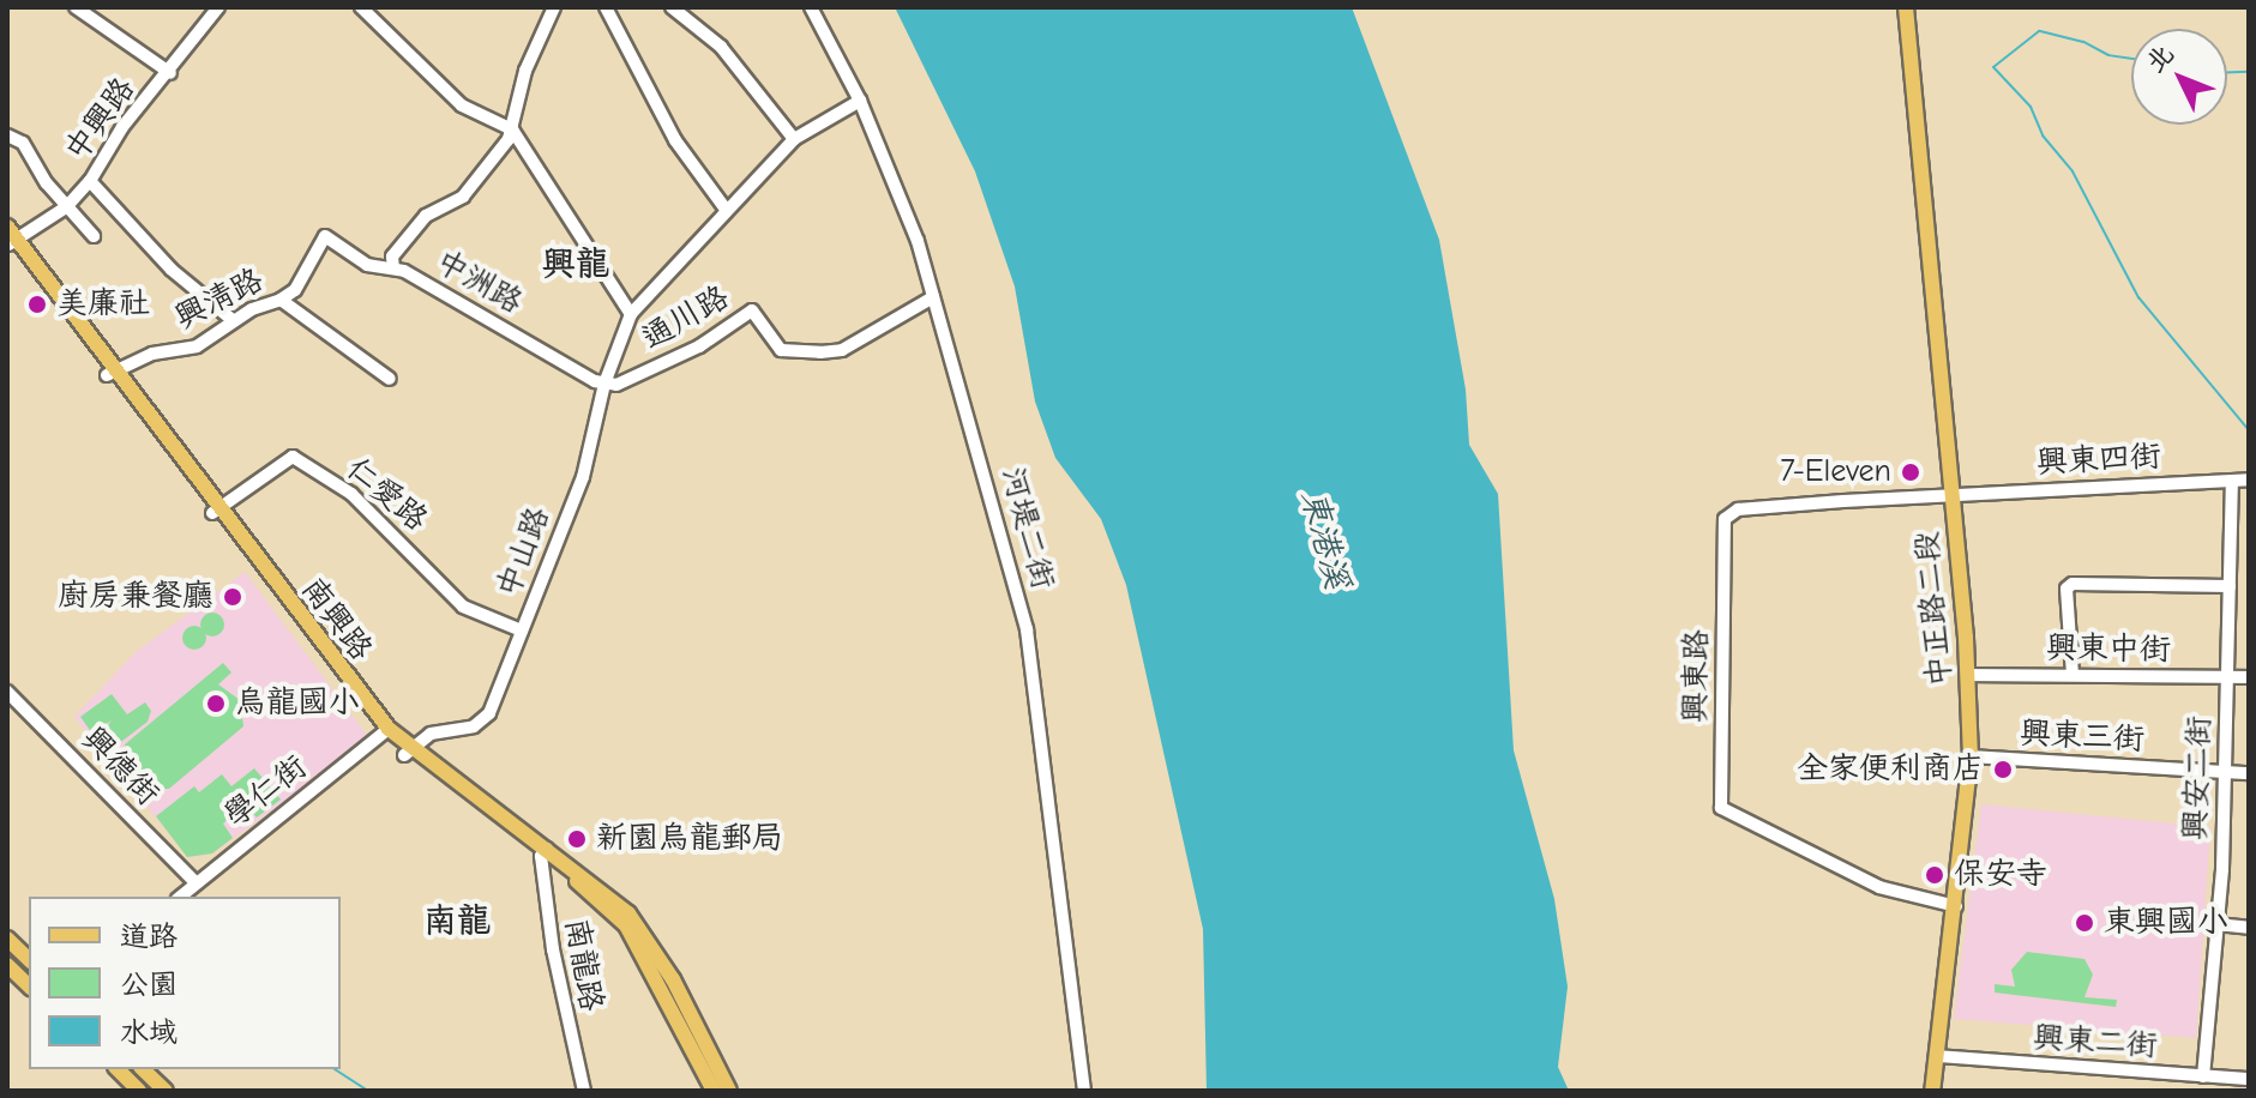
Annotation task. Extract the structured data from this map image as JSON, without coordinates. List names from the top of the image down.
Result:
{
  "streets": {
    "main road": ["中正路二段", "南興路"],
    "street": [
      "中興路",
      "中洲路",
      "興清路",
      "通川路",
      "興東四街",
      "仁愛路",
      "河堤二街",
      "中山路",
      "興東中街",
      "興東路",
      "興東三街",
      "興德街",
      "興安二街",
      "學仁街",
      "南龍路",
      "興東二街"
    ]
  },
  "crossings": [
    ["中興路", "南興路"],
    ["中洲路", "興清路"],
    ["中洲路", "通川路"],
    ["中洲路", "中山路"],
    ["興清路", "南興路"],
    ["通川路", "河堤二街"],
    ["通川路", "中山路"],
    ["興東四街", "中正路二段"],
    ["興東四街", "興東路"],
    ["興東四街", "興安二街"],
    ["仁愛路", "中山路"],
    ["仁愛路", "南興路"],
    ["河堤二街", "中山路"],
    ["中山路", "南興路"],
    ["中正路二段", "興東中街"],
    ["中正路二段", "興東路"],
    ["中正路二段", "興東三街"],
    ["中正路二段", "興東二街"],
    ["南興路", "學仁街"],
    ["南興路", "南龍路"],
    ["興東中街", "興安二街"],
    ["興東三街", "興安二街"],
    ["興德街", "學仁街"],
    ["興安二街", "興東二街"]
  ],
  "districts": ["興龍", "南龍"],
  "water": ["東港溪"],
  "places": [
    "美廉社",
    "7-Eleven",
    "廚房兼餐廳",
    "烏龍國小",
    "全家便利商店",
    "新園烏龍郵局",
    "保安寺",
    "東興國小"
  ],
  "legend": ["道路", "公園", "水域"],
  "north": "top left"
}
